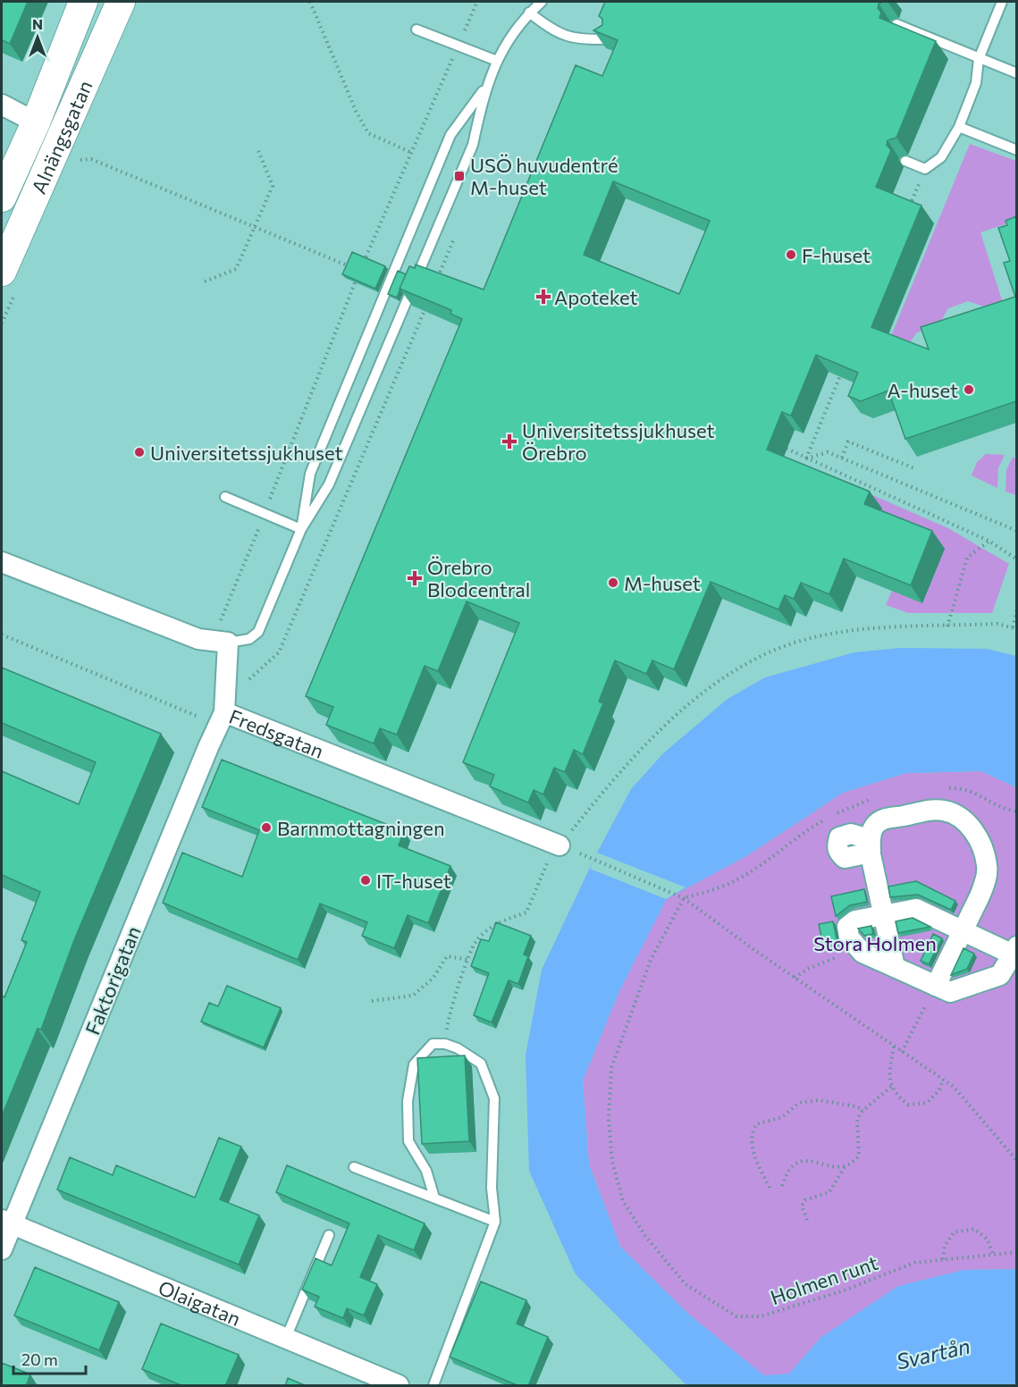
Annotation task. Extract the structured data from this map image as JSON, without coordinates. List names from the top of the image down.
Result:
{
  "streets": {
    "main road": ["Alnängsgatan"],
    "street": ["Fredsgatan", "Faktorigatan", "Olaigatan"],
    "path": ["Holmen runt"]
  },
  "crossings": [
    ["Fredsgatan", "Faktorigatan"],
    ["Faktorigatan", "Olaigatan"]
  ],
  "water": ["Svartån"],
  "parks": ["Stora Holmen"],
  "places": {
    "transit": ["USÖ huvudentré M-huset"],
    "other": [
      "F-huset",
      "A-huset",
      "Universitetssjukhuset",
      "M-huset",
      "Barnmottagningen",
      "IT-huset"
    ],
    "health": ["Apoteket", "Universitetssjukhuset Örebro", "Örebro Blodcentral"]
  },
  "scale_bar": "20 m",
  "north": "top"
}
